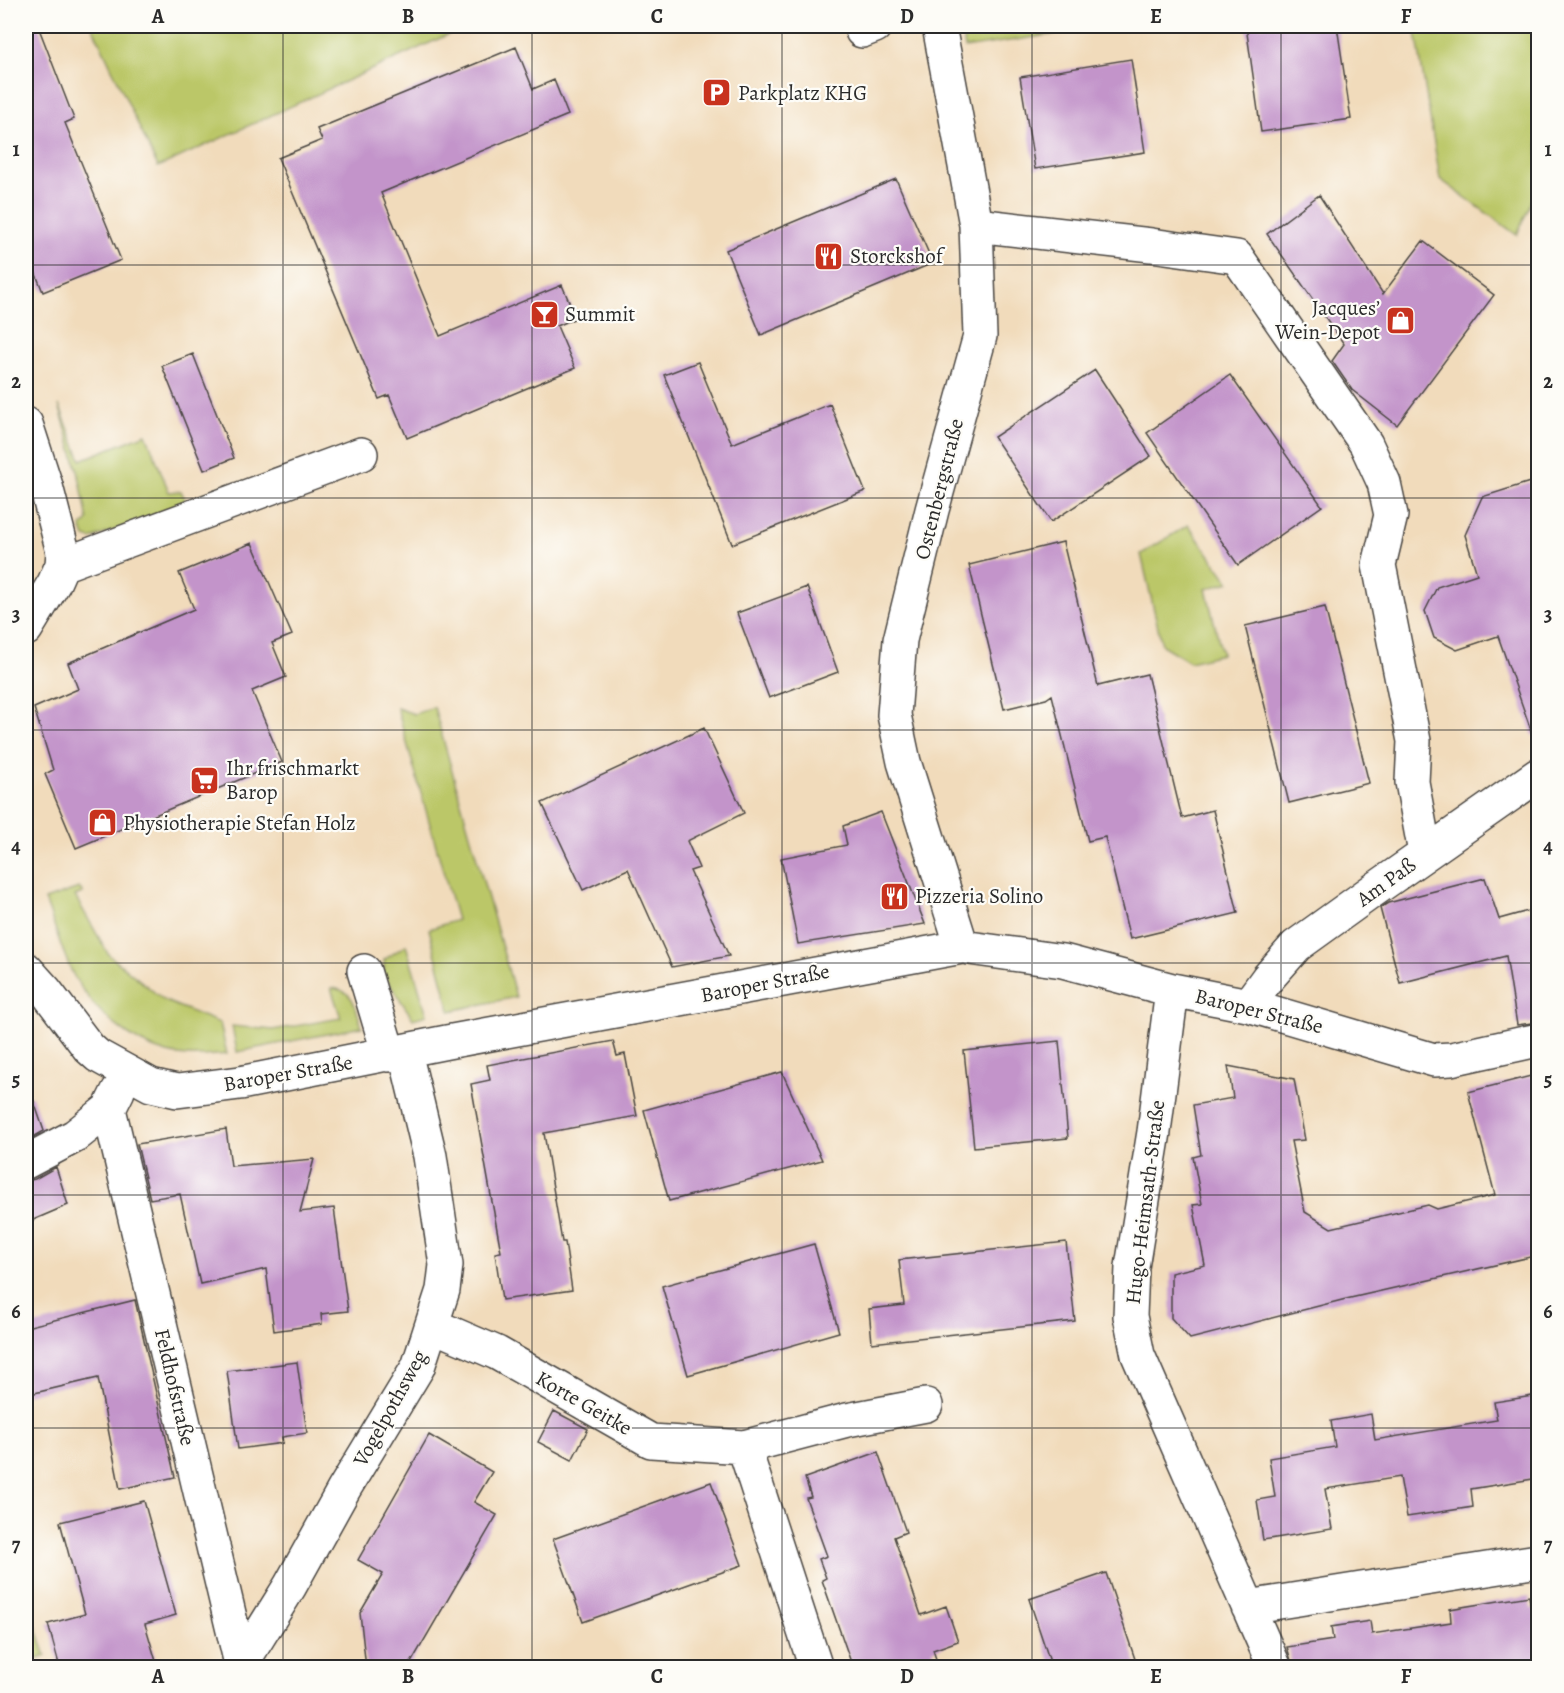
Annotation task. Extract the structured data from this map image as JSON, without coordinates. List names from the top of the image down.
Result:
{
  "streets": {
    "street": [
      "Ostenbergstraße",
      "Am Paß",
      "Baroper Straße",
      "Hugo-Heimsath-Straße",
      "Feldhofstraße",
      "Korte Geitke",
      "Vogelpothsweg"
    ]
  },
  "crossings": [
    ["Ostenbergstraße", "Baroper Straße"],
    ["Am Paß", "Baroper Straße"],
    ["Baroper Straße", "Hugo-Heimsath-Straße"],
    ["Baroper Straße", "Vogelpothsweg"],
    ["Feldhofstraße", "Vogelpothsweg"],
    ["Korte Geitke", "Vogelpothsweg"]
  ],
  "places": {
    "parking": ["Parkplatz KHG"],
    "restaurant": ["Storckshof", "Pizzeria Solino"],
    "bar": ["Summit"],
    "shop": ["Jacques’ Wein-Depot", "Physiotherapie Stefan Holz"],
    "supermarket": ["Ihr frischmarkt Barop"]
  },
  "grid": {
    "columns": [
      "A",
      "B",
      "C",
      "D",
      "E",
      "F"
    ],
    "rows": [
      "1",
      "2",
      "3",
      "4",
      "5",
      "6",
      "7"
    ]
  }
}
